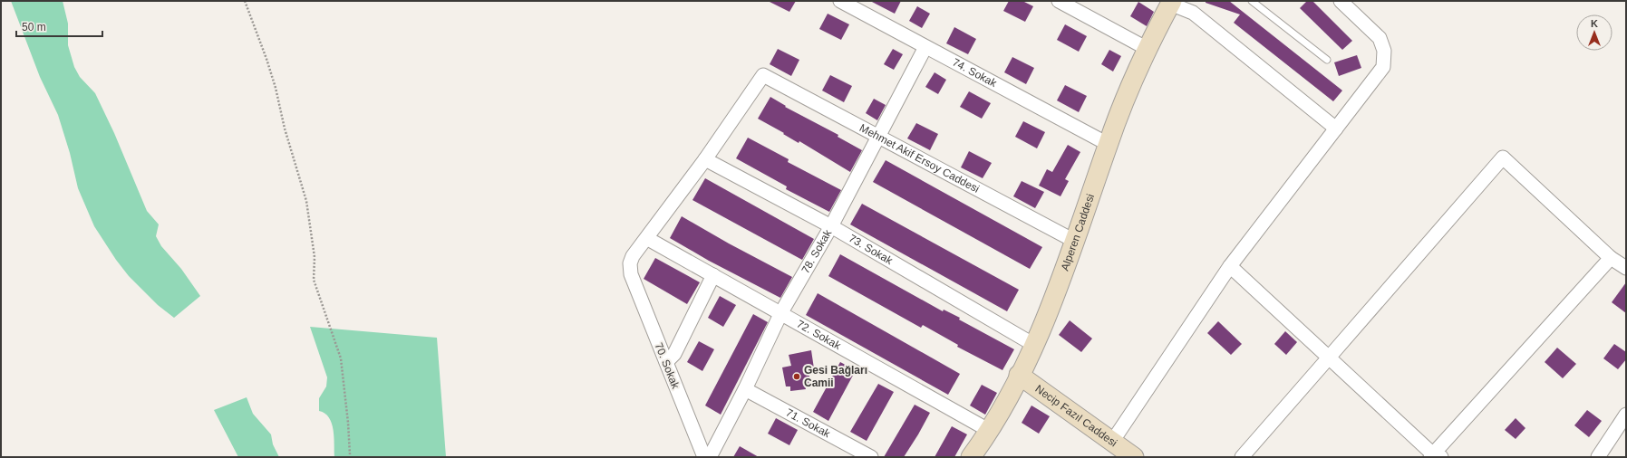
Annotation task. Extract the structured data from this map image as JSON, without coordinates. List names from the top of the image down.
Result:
{
  "streets": {
    "street": [
      "74. Sokak",
      "Mehmet Akif Ersoy Caddesi",
      "Alperen Caddesi",
      "73. Sokak",
      "78. Sokak",
      "72. Sokak",
      "70. Sokak",
      "Necip Fazıl Caddesi",
      "71. Sokak"
    ]
  },
  "crossings": [
    ["74. Sokak", "Alperen Caddesi"],
    ["74. Sokak", "78. Sokak"],
    ["Mehmet Akif Ersoy Caddesi", "Alperen Caddesi"],
    ["Mehmet Akif Ersoy Caddesi", "73. Sokak"],
    ["Mehmet Akif Ersoy Caddesi", "78. Sokak"],
    ["Alperen Caddesi", "73. Sokak"],
    ["Alperen Caddesi", "72. Sokak"],
    ["Alperen Caddesi", "Necip Fazıl Caddesi"],
    ["73. Sokak", "78. Sokak"],
    ["78. Sokak", "72. Sokak"],
    ["78. Sokak", "71. Sokak"],
    ["72. Sokak", "70. Sokak"]
  ],
  "places": ["Gesi Bağları Camii"],
  "scale_bar": "50 m",
  "north": "top"
}
